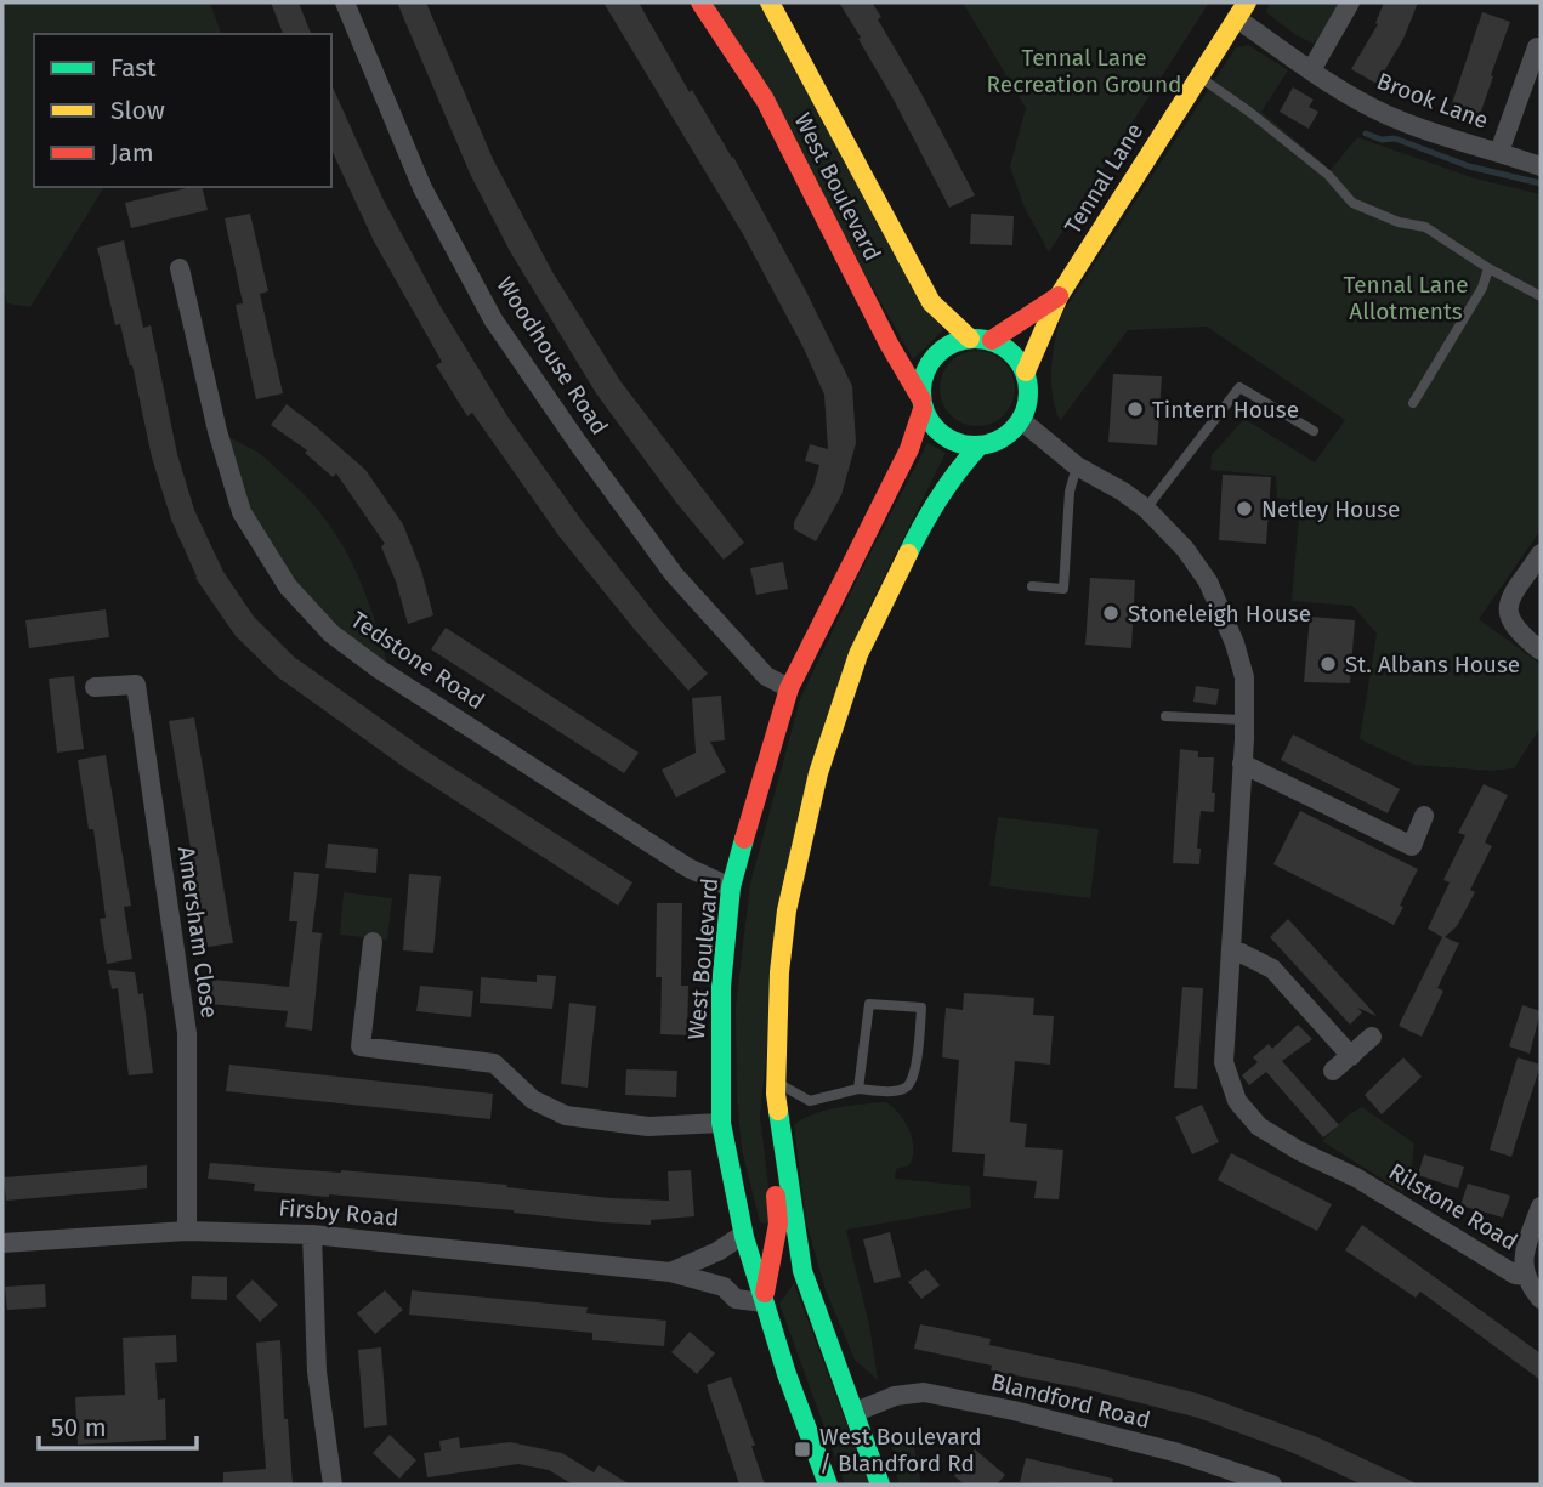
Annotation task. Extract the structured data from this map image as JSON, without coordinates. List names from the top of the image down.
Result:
{
  "streets": {
    "main road": ["Tennal Lane", "West Boulevard"],
    "street": [
      "Brook Lane",
      "Woodhouse Road",
      "Tedstone Road",
      "Amersham Close",
      "Rilstone Road",
      "Firsby Road",
      "Blandford Road"
    ]
  },
  "crossings": [
    ["Brook Lane", "Tennal Lane"],
    ["Tennal Lane", "West Boulevard"],
    ["Tennal Lane", "Rilstone Road"],
    ["West Boulevard", "Woodhouse Road"],
    ["West Boulevard", "Tedstone Road"],
    ["West Boulevard", "Rilstone Road"],
    ["West Boulevard", "Firsby Road"],
    ["Amersham Close", "Firsby Road"]
  ],
  "parks": ["Tennal Lane Recreation Ground", "Tennal Lane Allotments"],
  "places": {
    "other": [
      "Tintern House",
      "Netley House",
      "Stoneleigh House",
      "St. Albans House"
    ],
    "transit": ["West Boulevard / Blandford Rd"]
  },
  "legend": ["Fast", "Slow", "Jam"],
  "scale_bar": "50 m"
}
